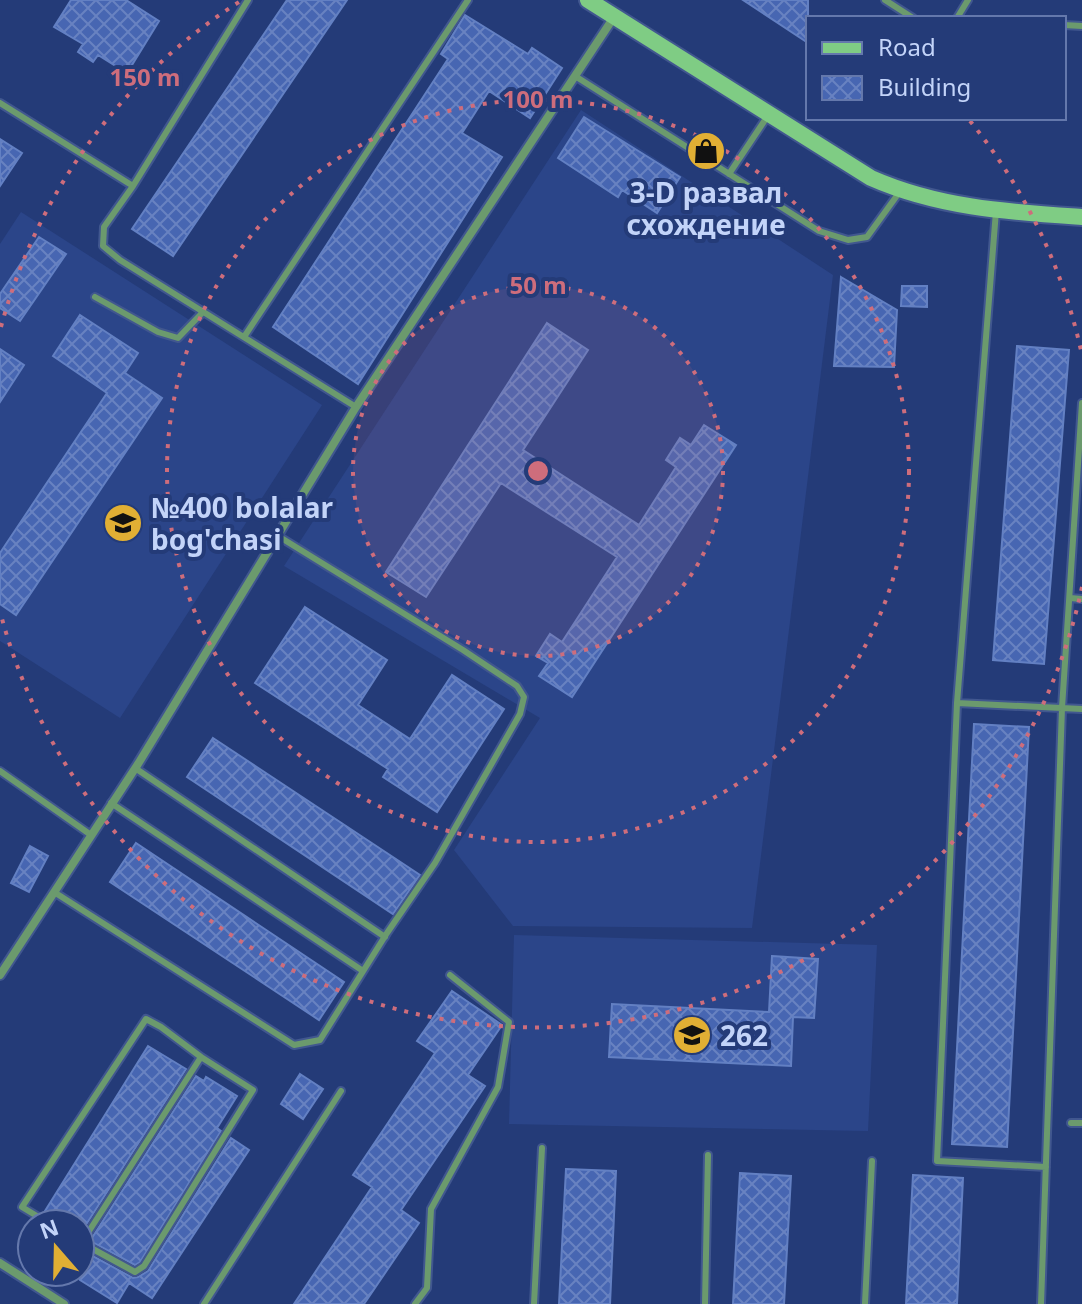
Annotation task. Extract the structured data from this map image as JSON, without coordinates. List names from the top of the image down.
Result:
{
  "places": {
    "shop": ["3-D развал схождение"],
    "school or university": ["№400 bolalar bog'chasi", "262"]
  },
  "legend": ["Road", "Building"],
  "north": "top",
  "rings": ["150 m", "100 m", "50 m"]
}
